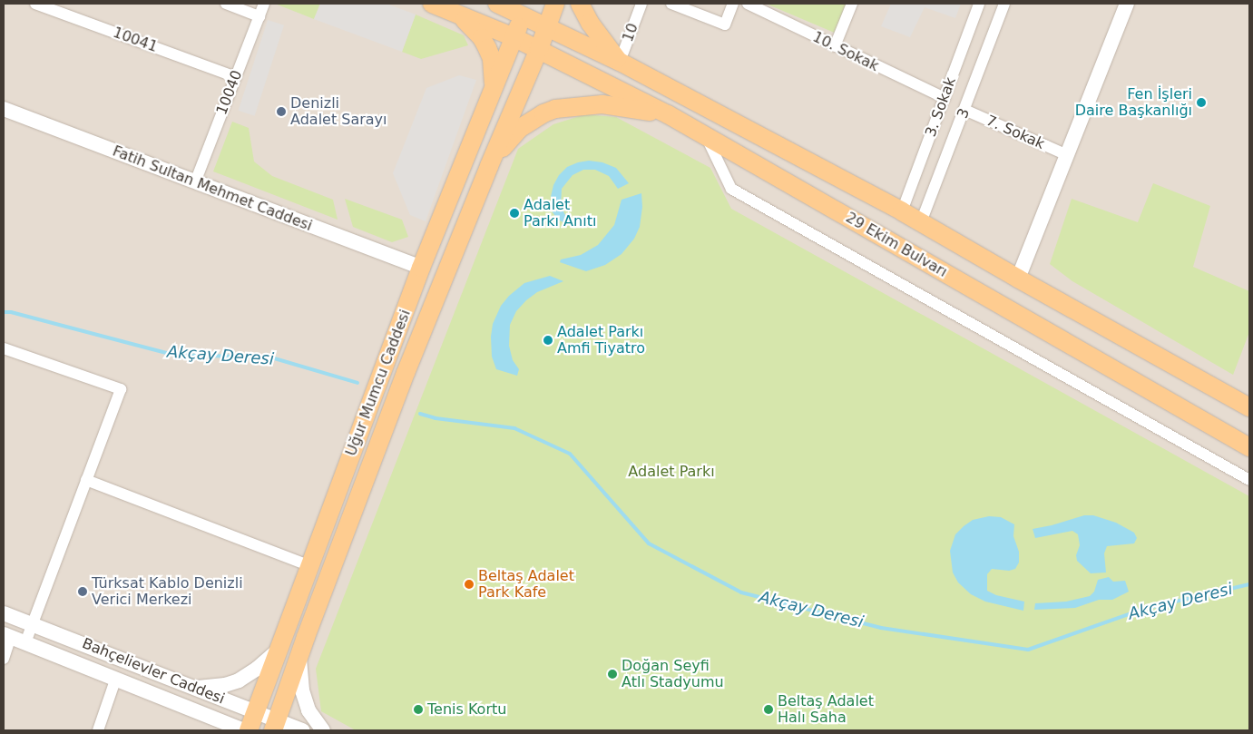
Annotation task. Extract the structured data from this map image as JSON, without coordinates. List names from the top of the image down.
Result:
{
  "streets": {
    "main road": ["29 Ekim Bulvarı", "Uğur Mumcu Caddesi"],
    "street": [
      "10",
      "10041",
      "10. Sokak",
      "10040",
      "3. Sokak",
      "3",
      "7. Sokak",
      "Fatih Sultan Mehmet Caddesi",
      "Bahçelievler Caddesi"
    ]
  },
  "crossings": [
    ["10", "29 Ekim Bulvarı"],
    ["10041", "10040"],
    ["10. Sokak", "3. Sokak"],
    ["10040", "Fatih Sultan Mehmet Caddesi"],
    ["3. Sokak", "29 Ekim Bulvarı"],
    ["3", "7. Sokak"],
    ["3", "29 Ekim Bulvarı"],
    ["Fatih Sultan Mehmet Caddesi", "Uğur Mumcu Caddesi"],
    ["29 Ekim Bulvarı", "Uğur Mumcu Caddesi"],
    ["Uğur Mumcu Caddesi", "Bahçelievler Caddesi"]
  ],
  "water": ["Akçay Deresi"],
  "parks": ["Adalet Parkı"],
  "places": [
    "Fen İşleri Daire Başkanlığı",
    "Denizli Adalet Sarayı",
    "Adalet Parkı Anıtı",
    "Adalet Parkı Amfi Tiyatro",
    "Beltaş Adalet Park Kafe",
    "Türksat Kablo Denizli Verici Merkezi",
    "Doğan Seyfi Atlı Stadyumu",
    "Tenis Kortu",
    "Beltaş Adalet Halı Saha"
  ]
}
